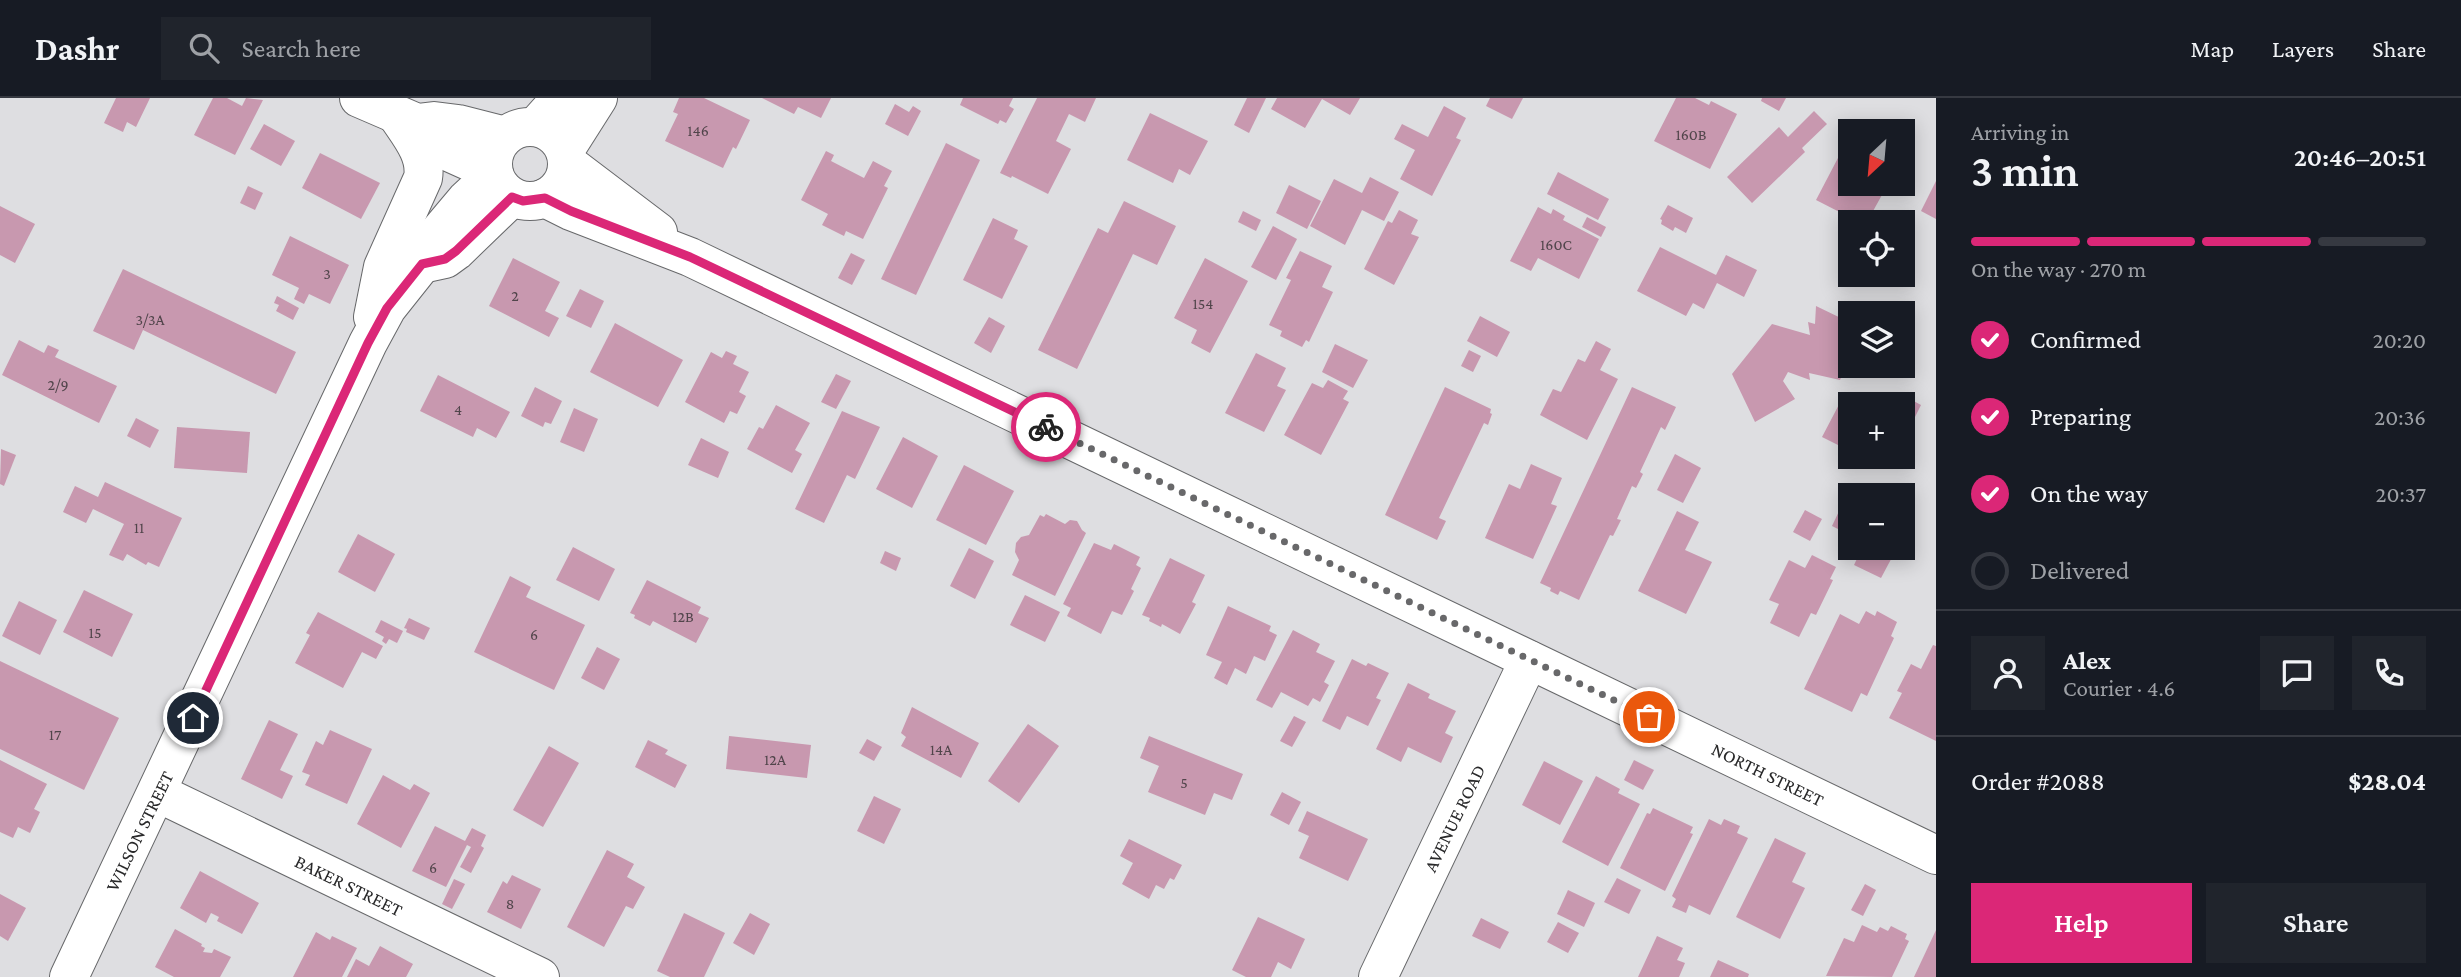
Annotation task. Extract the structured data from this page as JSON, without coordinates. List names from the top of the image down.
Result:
{
  "streets": {
    "street": [
      "NORTH STREET",
      "AVENUE ROAD",
      "WILSON STREET",
      "BAKER STREET"
    ]
  },
  "crossings": [
    ["NORTH STREET", "AVENUE ROAD"],
    ["NORTH STREET", "WILSON STREET"],
    ["WILSON STREET", "BAKER STREET"]
  ],
  "house_numbers": [
    "146",
    "160B",
    "160C",
    "3",
    "2",
    "154",
    "3/3A",
    "2/9",
    "4",
    "11",
    "12B",
    "15",
    "6",
    "17",
    "14A",
    "12A",
    "5",
    "6",
    "8"
  ],
  "north": "bottom left",
  "page": {
    "header": "Dashr",
    "search": "Search here",
    "nav": ["Map", "Layers", "Share"],
    "heading": ["3 min", "Arriving in", "20:46–20:51"],
    "panel": [
      "Alex",
      "Courier · 4.6",
      "Order #2088",
      "$28.04"
    ],
    "map_buttons": ["+", "−"],
    "bar": "On the way · 270 m",
    "list": [
      ["Confirmed", "20:20"],
      ["Preparing", "20:36"],
      ["On the way", "20:37"],
      "Delivered"
    ],
    "buttons": ["Help", "Share"]
  }
}
